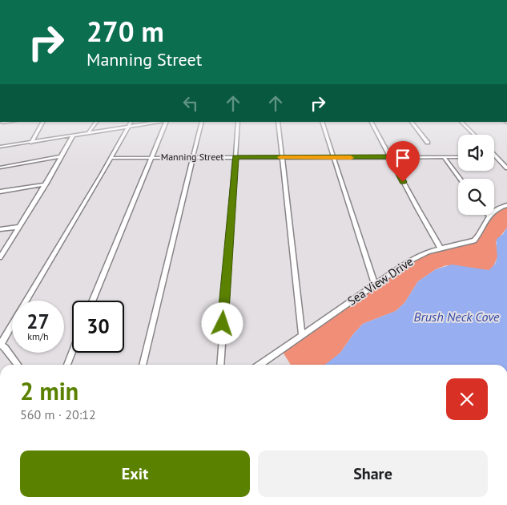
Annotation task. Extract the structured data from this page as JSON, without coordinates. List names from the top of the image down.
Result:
{
  "streets": {
    "street": ["Manning Street", "Sea View Drive"]
  },
  "water": ["Brush Neck Cove"],
  "page": {
    "turn": ["270 m", "Manning Street"],
    "speed": "27 km/h",
    "limit": "30",
    "heading": ["2 min", "560 m · 20:12"],
    "buttons": ["Exit", "Share"]
  }
}
